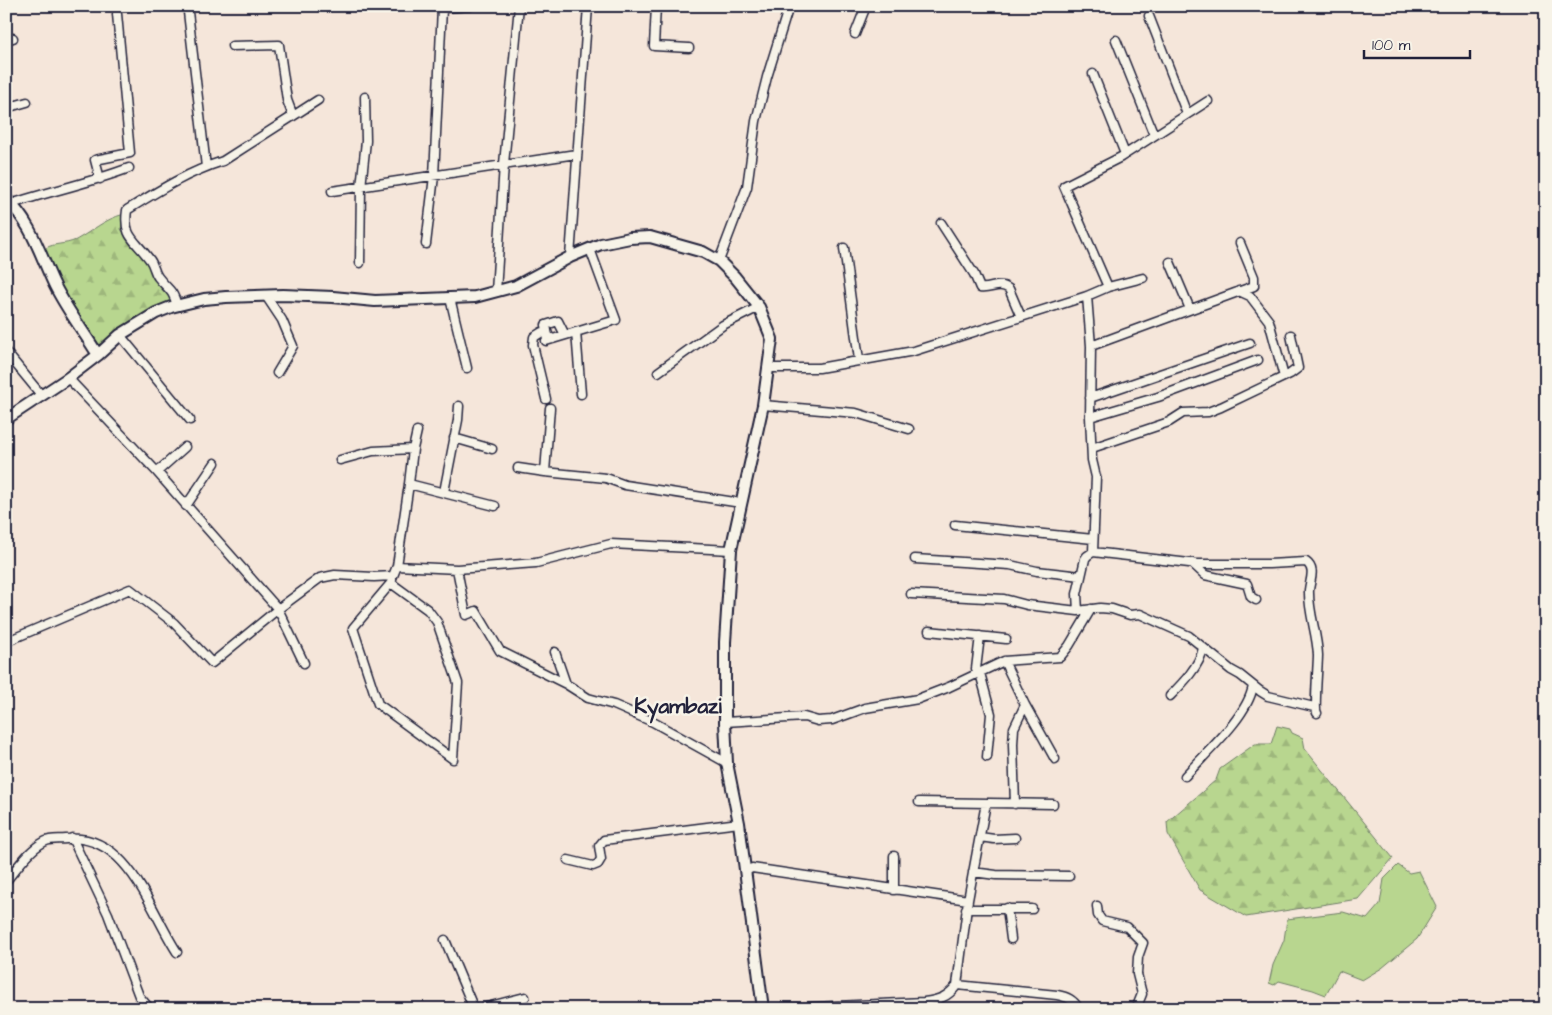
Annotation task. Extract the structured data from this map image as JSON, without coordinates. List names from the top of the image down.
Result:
{
  "districts": ["Kyambazi"],
  "scale_bar": "100 m"
}
